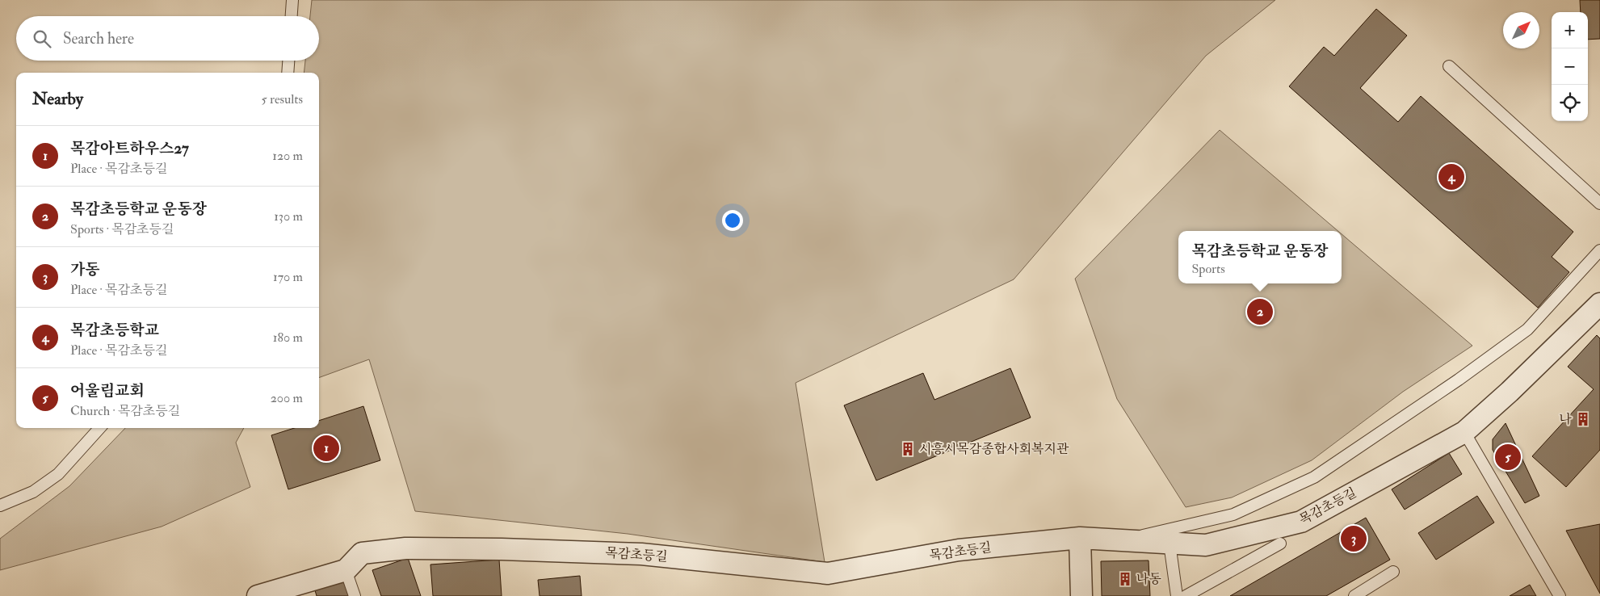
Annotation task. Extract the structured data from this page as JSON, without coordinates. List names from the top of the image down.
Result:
{
  "streets": {
    "street": ["목감초등길"]
  },
  "places": {
    "building": ["나", "시흥시목감종합사회복지관", "나동"]
  },
  "north": "top right",
  "page": {
    "map_buttons": ["+", "−"],
    "search": "Search here",
    "heading": ["Nearby", "5 results"],
    "list": [
      {
        "mark": "1",
        "name": "목감아트하우스27",
        "note": "Place · 목감초등길",
        "value": "120 m"
      },
      {
        "mark": "2",
        "name": "목감초등학교 운동장",
        "note": "Sports · 목감초등길",
        "value": "130 m"
      },
      {
        "mark": "3",
        "name": "가동",
        "note": "Place · 목감초등길",
        "value": "170 m"
      },
      {
        "mark": "4",
        "name": "목감초등학교",
        "note": "Place · 목감초등길",
        "value": "180 m"
      },
      {
        "mark": "5",
        "name": "어울림교회",
        "note": "Church · 목감초등길",
        "value": "200 m"
      }
    ],
    "pins": [
      "4",
      "2",
      "1",
      "5",
      "3"
    ],
    "popup": ["목감초등학교 운동장", "Sports"]
  }
}
